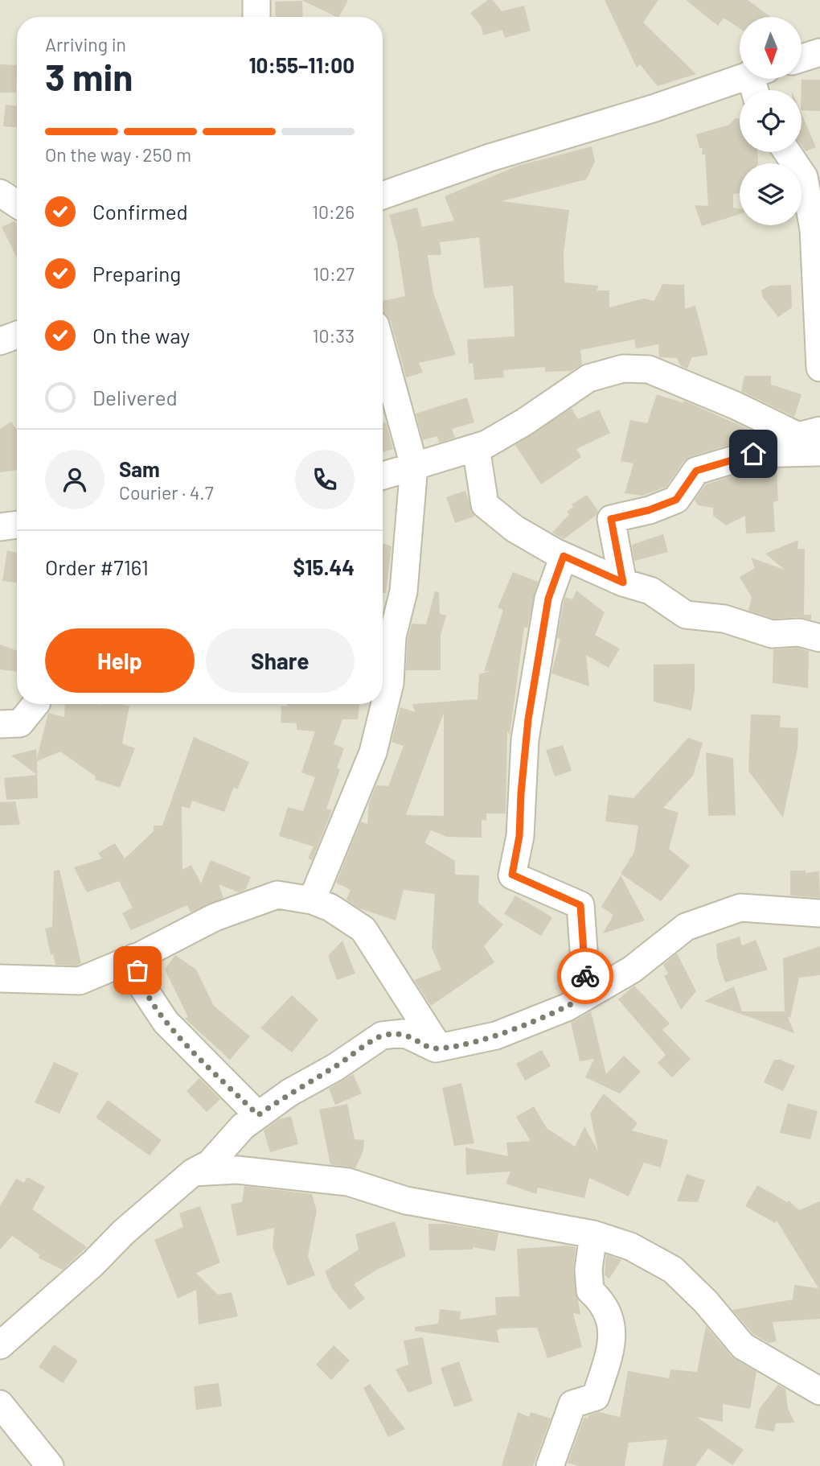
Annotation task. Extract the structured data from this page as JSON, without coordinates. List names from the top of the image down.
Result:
{
  "north": "bottom",
  "page": {
    "heading": ["3 min", "Arriving in", "10:55–11:00"],
    "panel": [
      "Sam",
      "Courier · 4.7",
      "Order #7161",
      "$15.44"
    ],
    "bar": "On the way · 250 m",
    "list": [
      ["Confirmed", "10:26"],
      ["Preparing", "10:27"],
      ["On the way", "10:33"],
      "Delivered"
    ],
    "buttons": ["Help", "Share"]
  }
}
